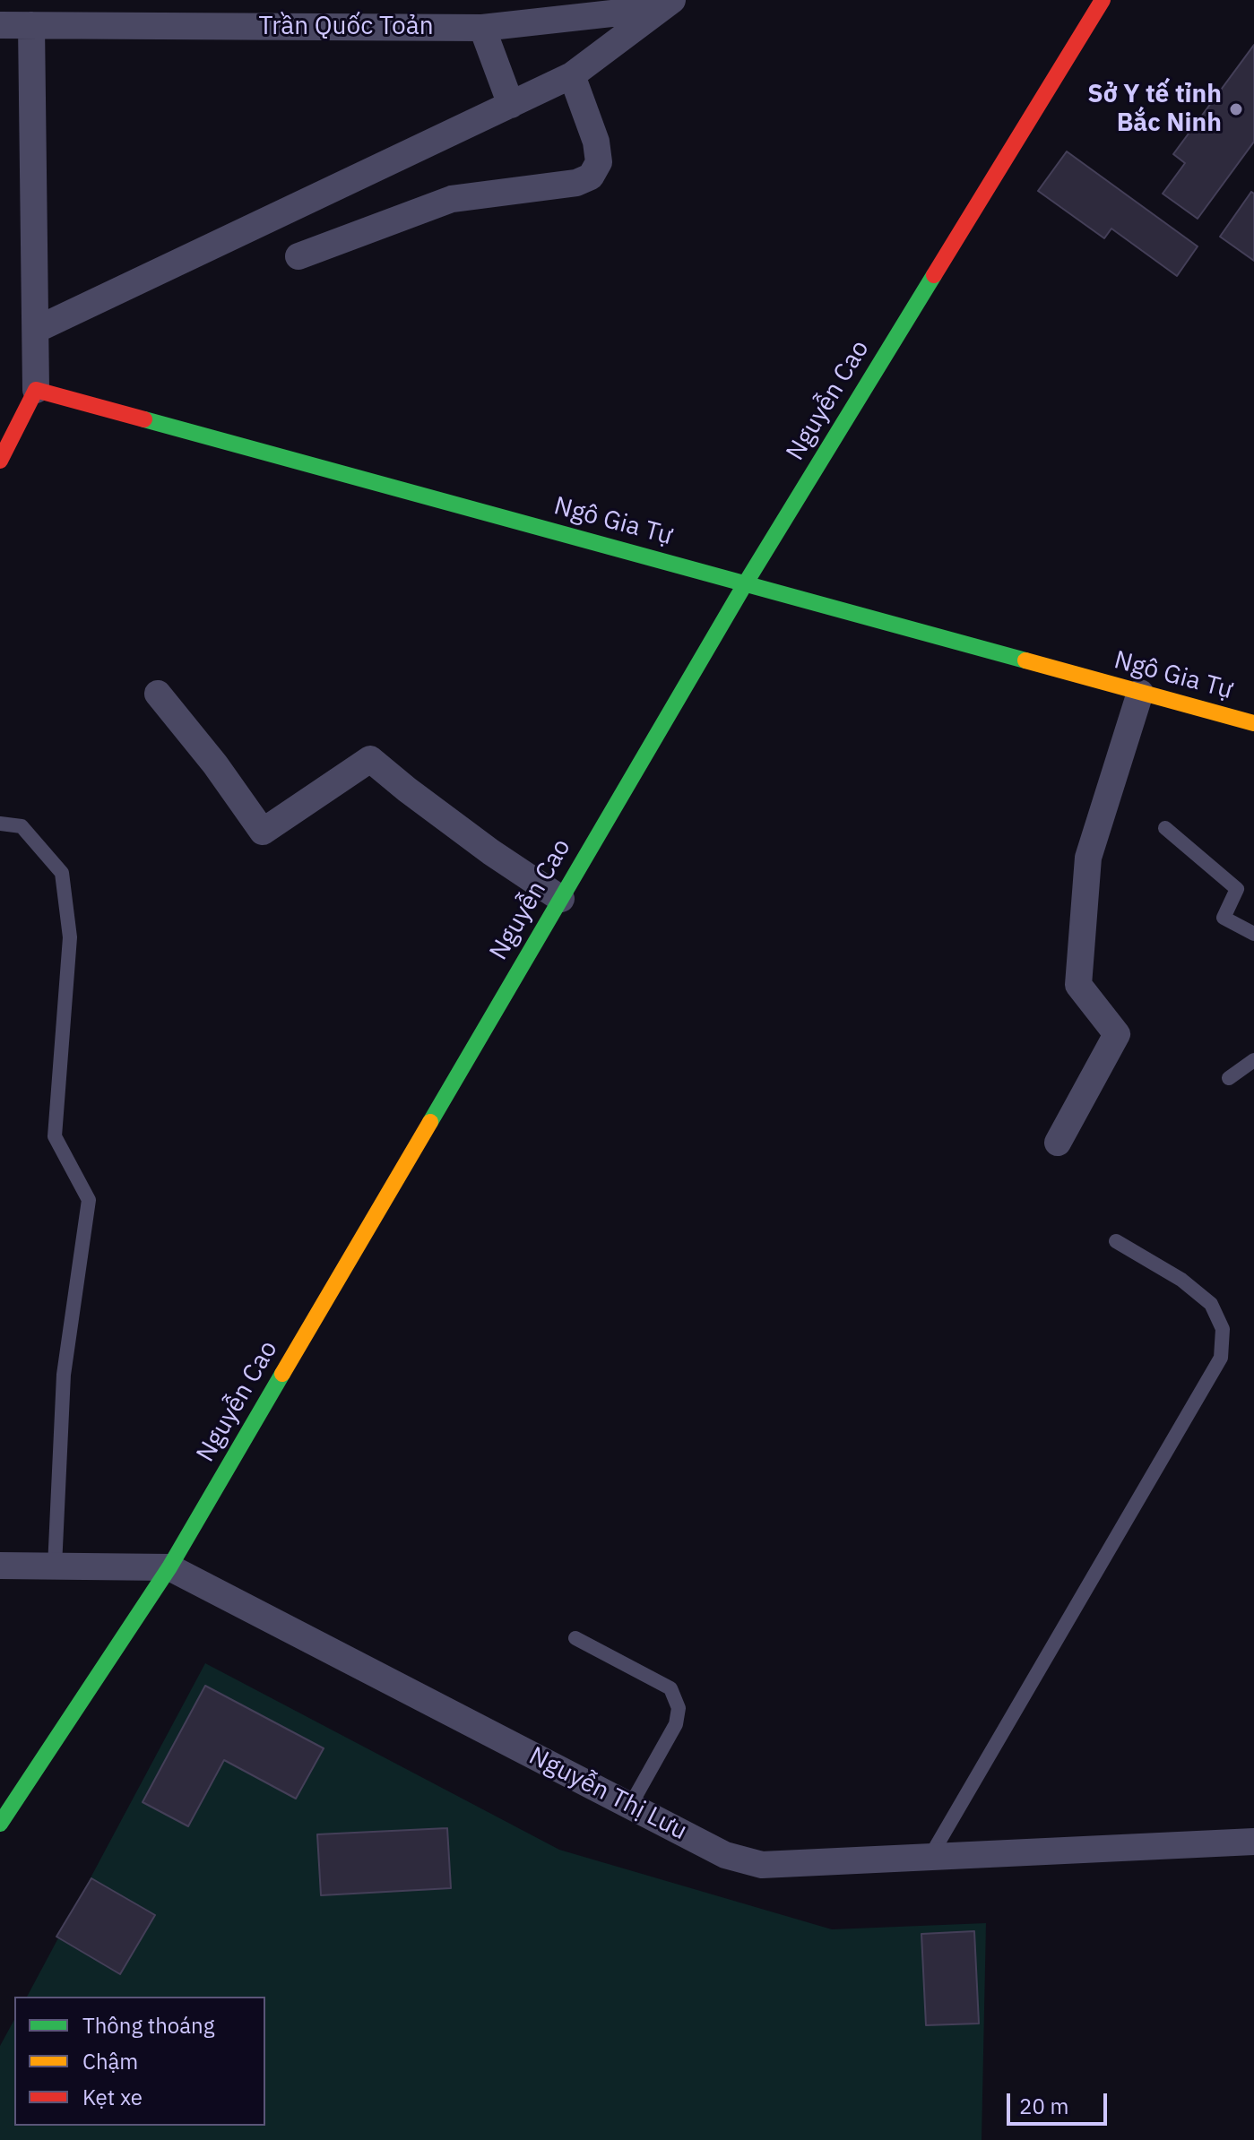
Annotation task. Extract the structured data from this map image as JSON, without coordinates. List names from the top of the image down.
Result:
{
  "streets": {
    "street": [
      "Trần Quốc Toản",
      "Nguyễn Cao",
      "Ngô Gia Tự",
      "Nguyễn Thị Lưu"
    ]
  },
  "crossings": [
    ["Nguyễn Cao", "Ngô Gia Tự"],
    ["Nguyễn Cao", "Nguyễn Thị Lưu"]
  ],
  "places": ["Sở Y tế tỉnh Bắc Ninh"],
  "legend": ["Thông thoáng", "Chậm", "Kẹt xe"],
  "scale_bar": "20 m"
}
